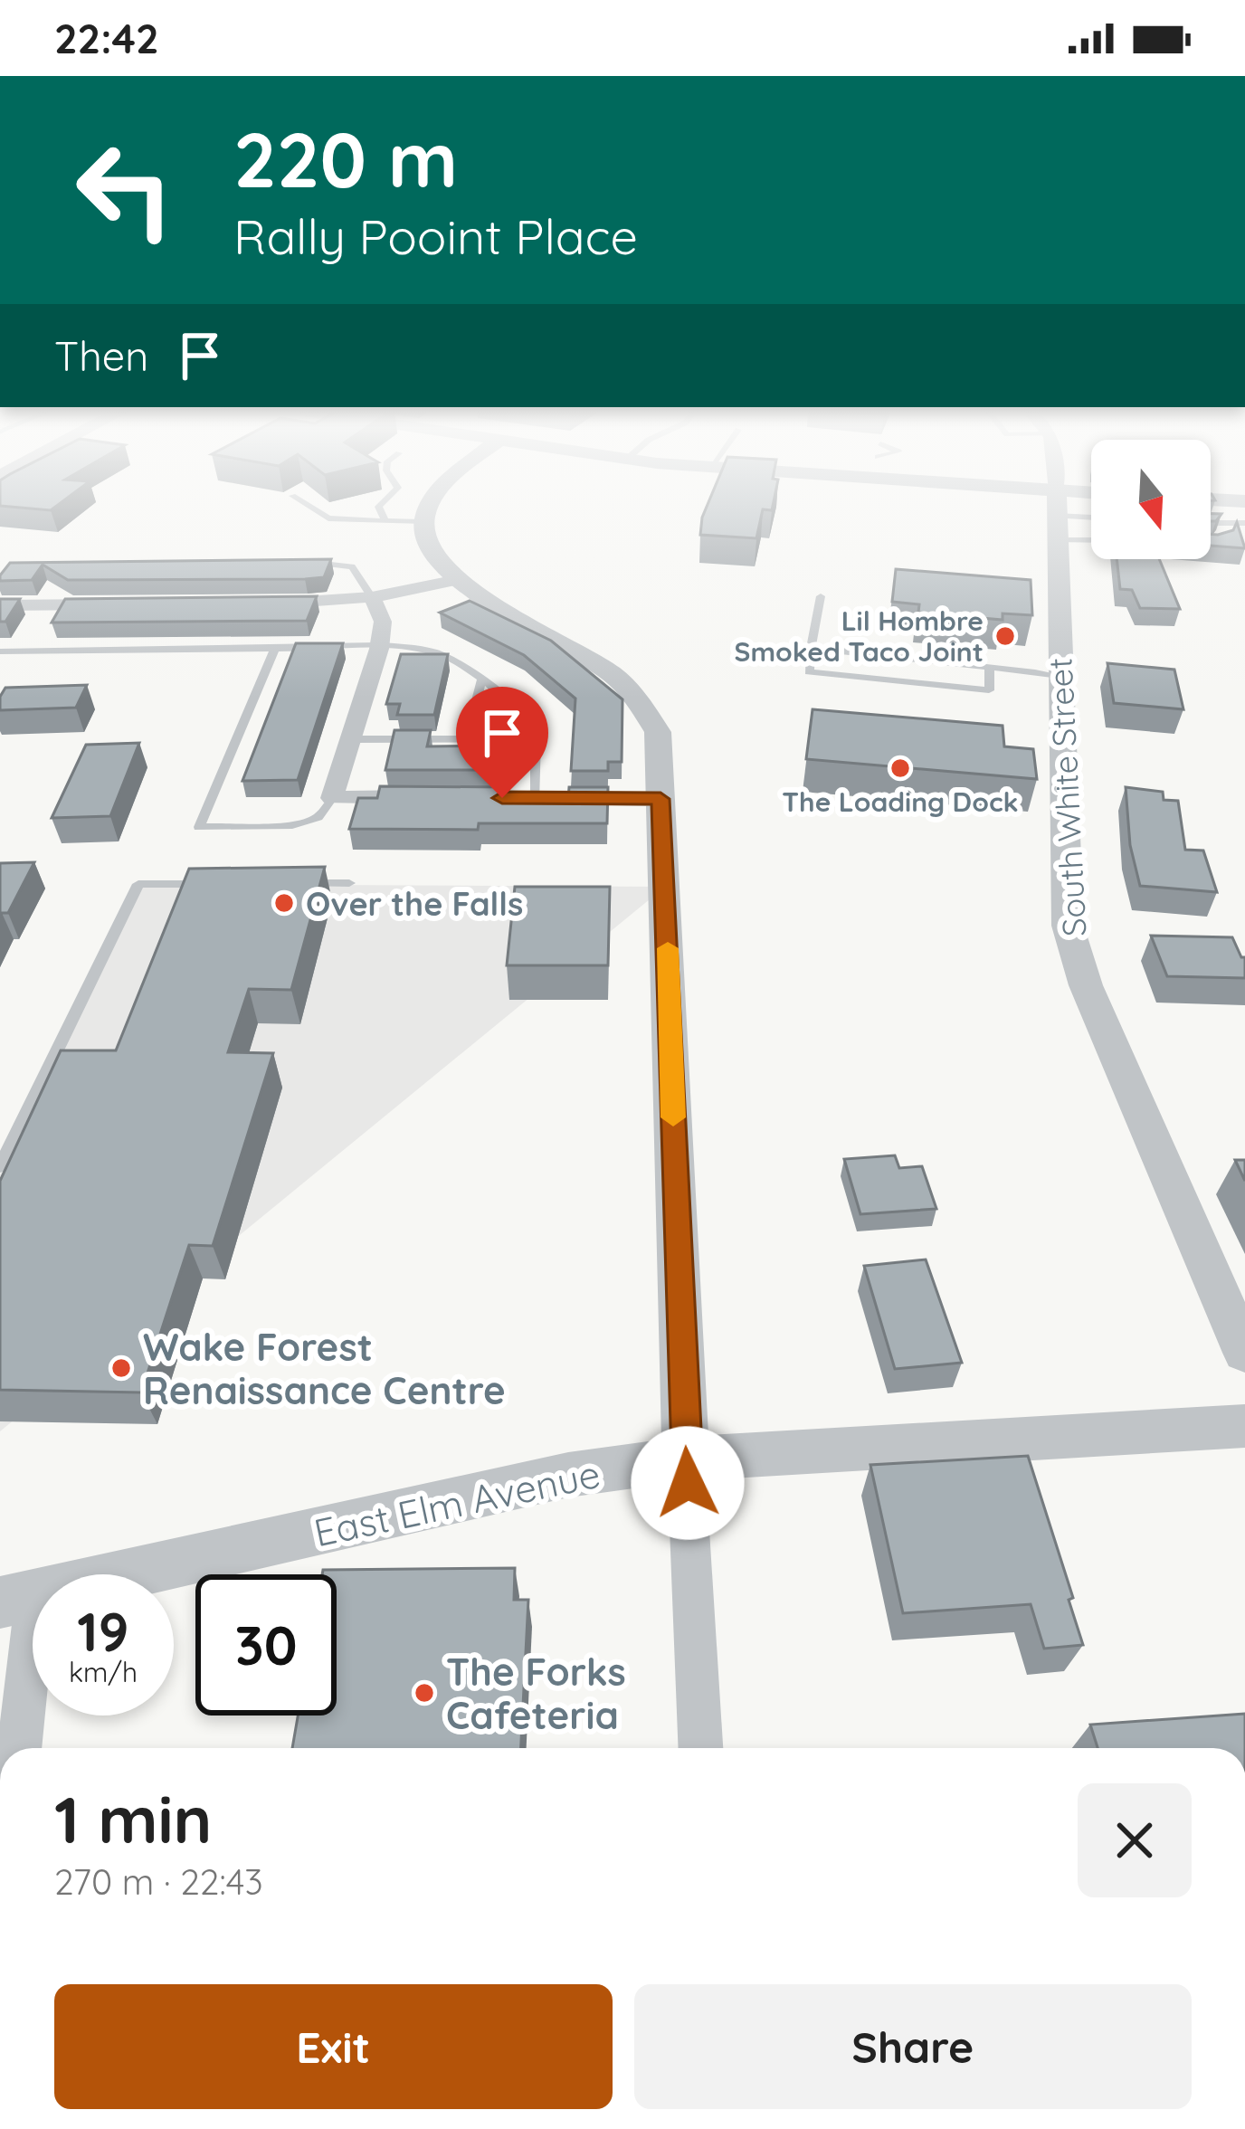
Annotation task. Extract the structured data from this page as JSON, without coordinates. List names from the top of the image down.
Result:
{
  "streets": {
    "street": ["South White Street", "East Elm Avenue"]
  },
  "places": [
    "Lil Hombre Smoked Taco Joint",
    "The Loading Dock",
    "Over the Falls",
    "Wake Forest Renaissance Centre",
    "The Forks Cafeteria"
  ],
  "north": "bottom",
  "page": {
    "status": "22:42",
    "turn": ["220 m", "Rally Pooint Place"],
    "then": "Then",
    "speed": "19 km/h",
    "limit": "30",
    "heading": ["1 min", "270 m · 22:43"],
    "buttons": ["Exit", "Share"]
  }
}
